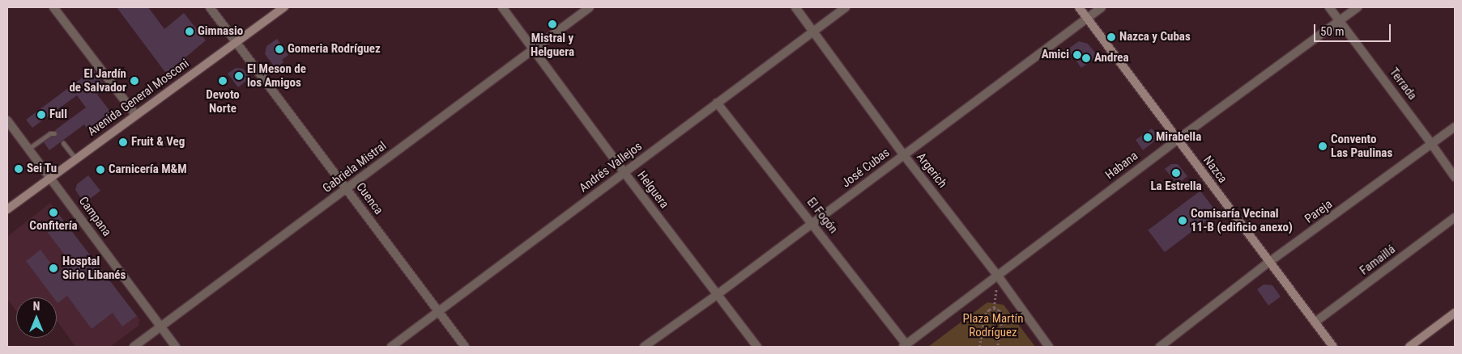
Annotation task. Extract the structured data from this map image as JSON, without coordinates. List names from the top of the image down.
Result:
{
  "streets": {
    "street": [
      "Terrada",
      "Avenida General Mosconi",
      "Habana",
      "Gabriela Mistral",
      "Andrés Vallejos",
      "José Cubas",
      "Nazca",
      "Argerich",
      "Helguera",
      "Cuenca",
      "Pareja",
      "El Fogón",
      "Campana",
      "Famaillá"
    ]
  },
  "crossings": [
    ["Terrada", "Habana"],
    ["Terrada", "Pareja"],
    ["Avenida General Mosconi", "Cuenca"],
    ["Avenida General Mosconi", "Campana"],
    ["Habana", "Nazca"],
    ["Habana", "Argerich"],
    ["Habana", "El Fogón"],
    ["Gabriela Mistral", "Helguera"],
    ["Gabriela Mistral", "Cuenca"],
    ["Gabriela Mistral", "Campana"],
    ["Andrés Vallejos", "Argerich"],
    ["Andrés Vallejos", "Helguera"],
    ["Andrés Vallejos", "Cuenca"],
    ["Andrés Vallejos", "El Fogón"],
    ["José Cubas", "Nazca"],
    ["José Cubas", "Argerich"],
    ["José Cubas", "Helguera"],
    ["José Cubas", "El Fogón"],
    ["Nazca", "Pareja"],
    ["Nazca", "Famaillá"]
  ],
  "parks": ["Plaza Martín Rodríguez"],
  "places": [
    "Mistral y Helguera",
    "Gimnasio",
    "Nazca y Cubas",
    "Gomeria Rodríguez",
    "Amici",
    "Andrea",
    "El Meson de los Amigos",
    "El Jardín de Salvador",
    "Devoto Norte",
    "Full",
    "Mirabella",
    "Fruit & Veg",
    "Convento Las Paulinas",
    "Sei Tu",
    "Carnicería M&M",
    "La Estrella",
    "Confitería",
    "Comisaría Vecinal 11-B (edificio anexo)",
    "Hosptal Sirio Libanés"
  ],
  "scale_bar": "50 m",
  "north": "top"
}
